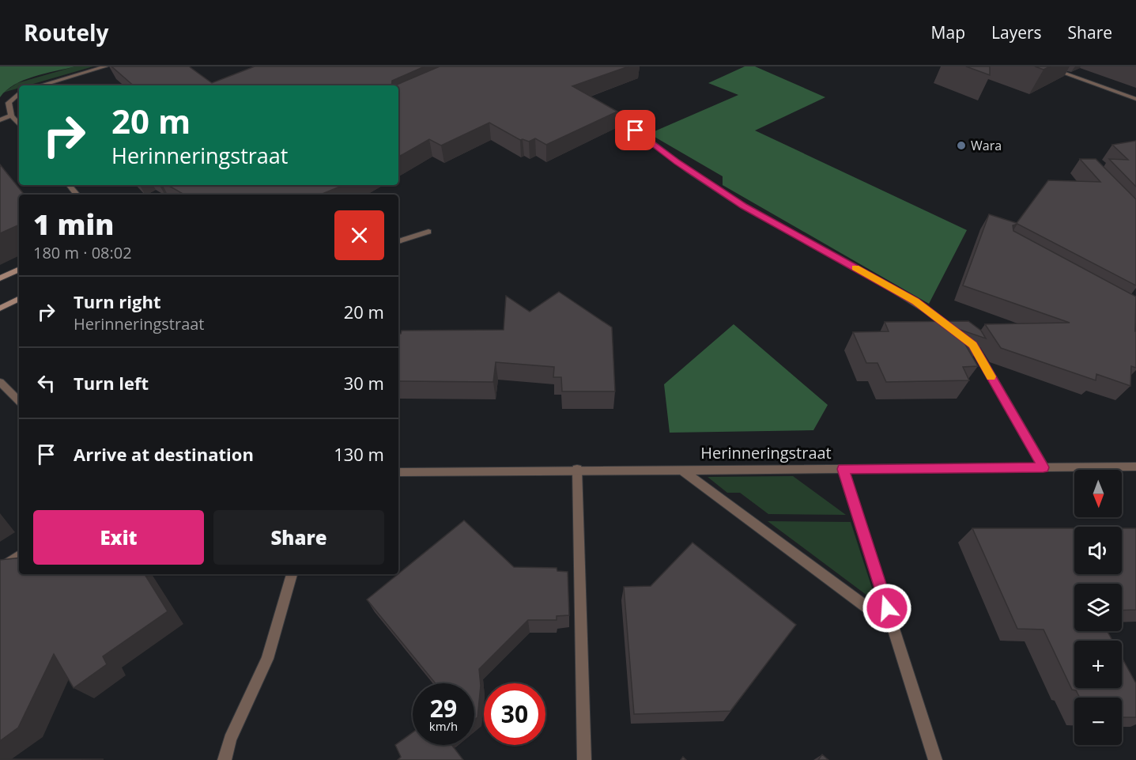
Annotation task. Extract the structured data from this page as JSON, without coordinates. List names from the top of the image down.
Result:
{
  "streets": {
    "street": ["Herinneringstraat"]
  },
  "places": ["Wara"],
  "north": "bottom",
  "page": {
    "header": "Routely",
    "nav": ["Map", "Layers", "Share"],
    "turn": ["20 m", "Herinneringstraat"],
    "heading": ["1 min", "180 m · 08:02"],
    "list": [
      {
        "name": "Turn right",
        "note": "Herinneringstraat",
        "value": "20 m"
      },
      {
        "name": "Turn left",
        "value": "30 m"
      },
      {
        "name": "Arrive at destination",
        "value": "130 m"
      }
    ],
    "map_buttons": ["+", "−"],
    "buttons": ["Exit", "Share"],
    "speed": "29 km/h",
    "limit": "30"
  }
}
